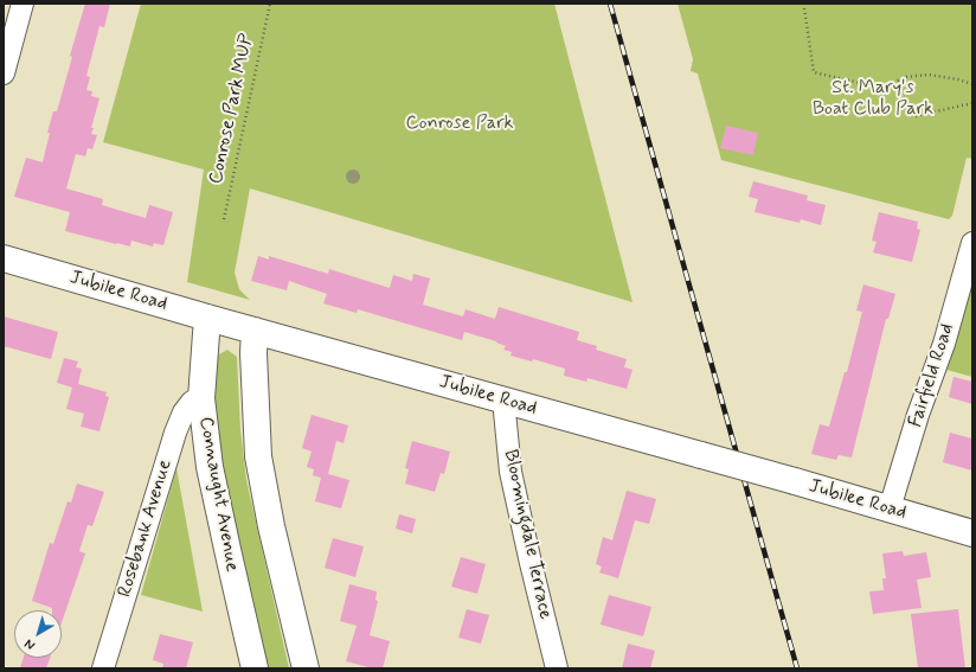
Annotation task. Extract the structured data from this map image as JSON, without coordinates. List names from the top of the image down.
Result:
{
  "streets": {
    "main road": ["Jubilee Road", "Connaught Avenue"],
    "street": ["Fairfield Road", "Rosebank Avenue", "Bloomingdale Terrace"],
    "path": ["Conrose Park MUP"]
  },
  "crossings": [
    ["Jubilee Road", "Fairfield Road"],
    ["Jubilee Road", "Connaught Avenue"],
    ["Jubilee Road", "Bloomingdale Terrace"],
    ["Connaught Avenue", "Rosebank Avenue"]
  ],
  "parks": ["St. Mary's Boat Club Park", "Conrose Park"],
  "north": "bottom left"
}
